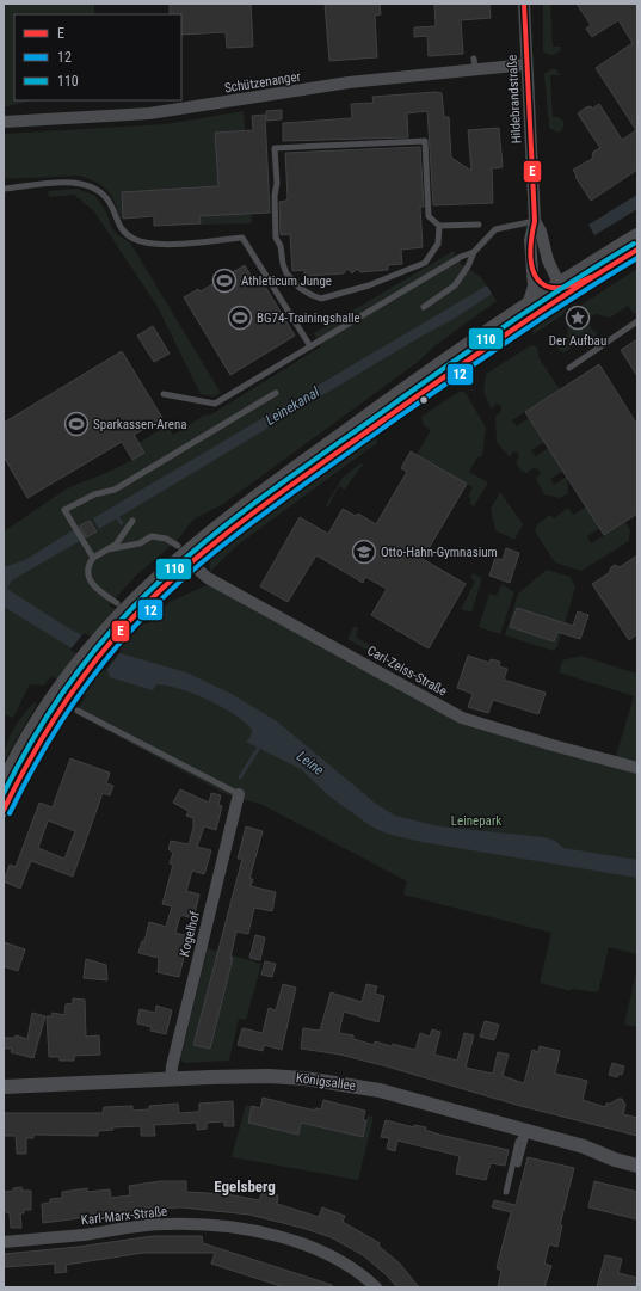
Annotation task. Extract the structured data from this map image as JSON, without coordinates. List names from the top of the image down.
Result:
{
  "streets": {
    "street": [
      "Schützenanger",
      "Hildebrandstraße",
      "Carl-Zeiss-Straße",
      "Kogelhof",
      "Königsallee",
      "Karl-Marx-Straße"
    ]
  },
  "crossings": [
    ["Schützenanger", "Hildebrandstraße"],
    ["Kogelhof", "Königsallee"]
  ],
  "districts": ["Egelsberg"],
  "water": ["Leinekanal", "Leine"],
  "parks": ["Leinepark"],
  "places": {
    "sports": ["Athleticum Junge", "BG74-Trainingshalle", "Sparkassen-Arena"],
    "place": ["Der Aufbau"],
    "school or university": ["Otto-Hahn-Gymnasium"]
  },
  "lines": ["transit line E", "transit line 110", "transit line 12"],
  "legend": ["E", "12", "110"]
}
